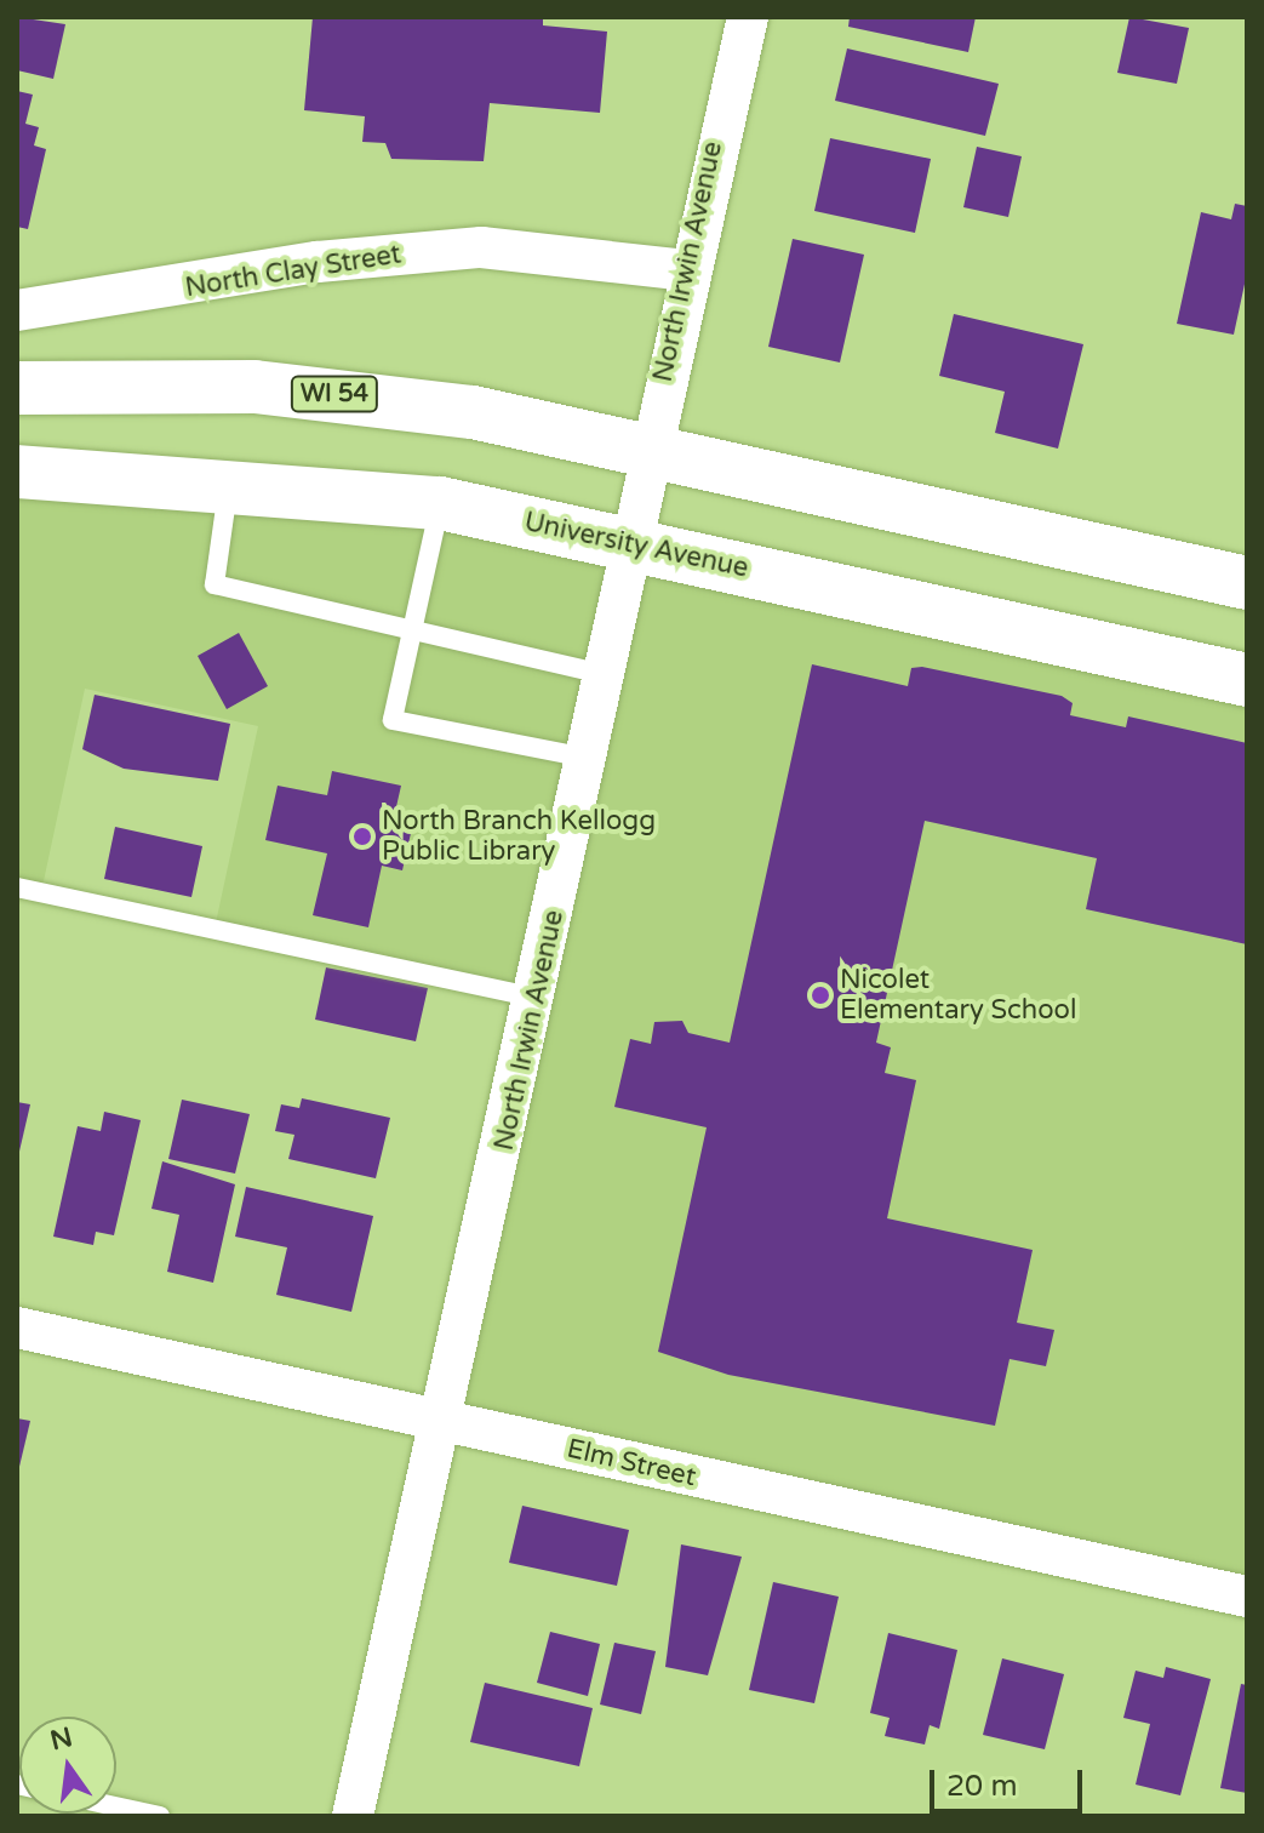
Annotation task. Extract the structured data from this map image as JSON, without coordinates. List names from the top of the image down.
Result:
{
  "streets": {
    "main road": ["WI 54", "University Avenue"],
    "street": ["North Irwin Avenue", "North Clay Street", "Elm Street"]
  },
  "crossings": [
    ["North Irwin Avenue", "North Clay Street"],
    ["North Irwin Avenue", "WI 54"],
    ["North Irwin Avenue", "University Avenue"],
    ["North Irwin Avenue", "Elm Street"]
  ],
  "places": ["North Branch Kellogg Public Library", "Nicolet Elementary School"],
  "scale_bar": "20 m",
  "north": "top"
}
